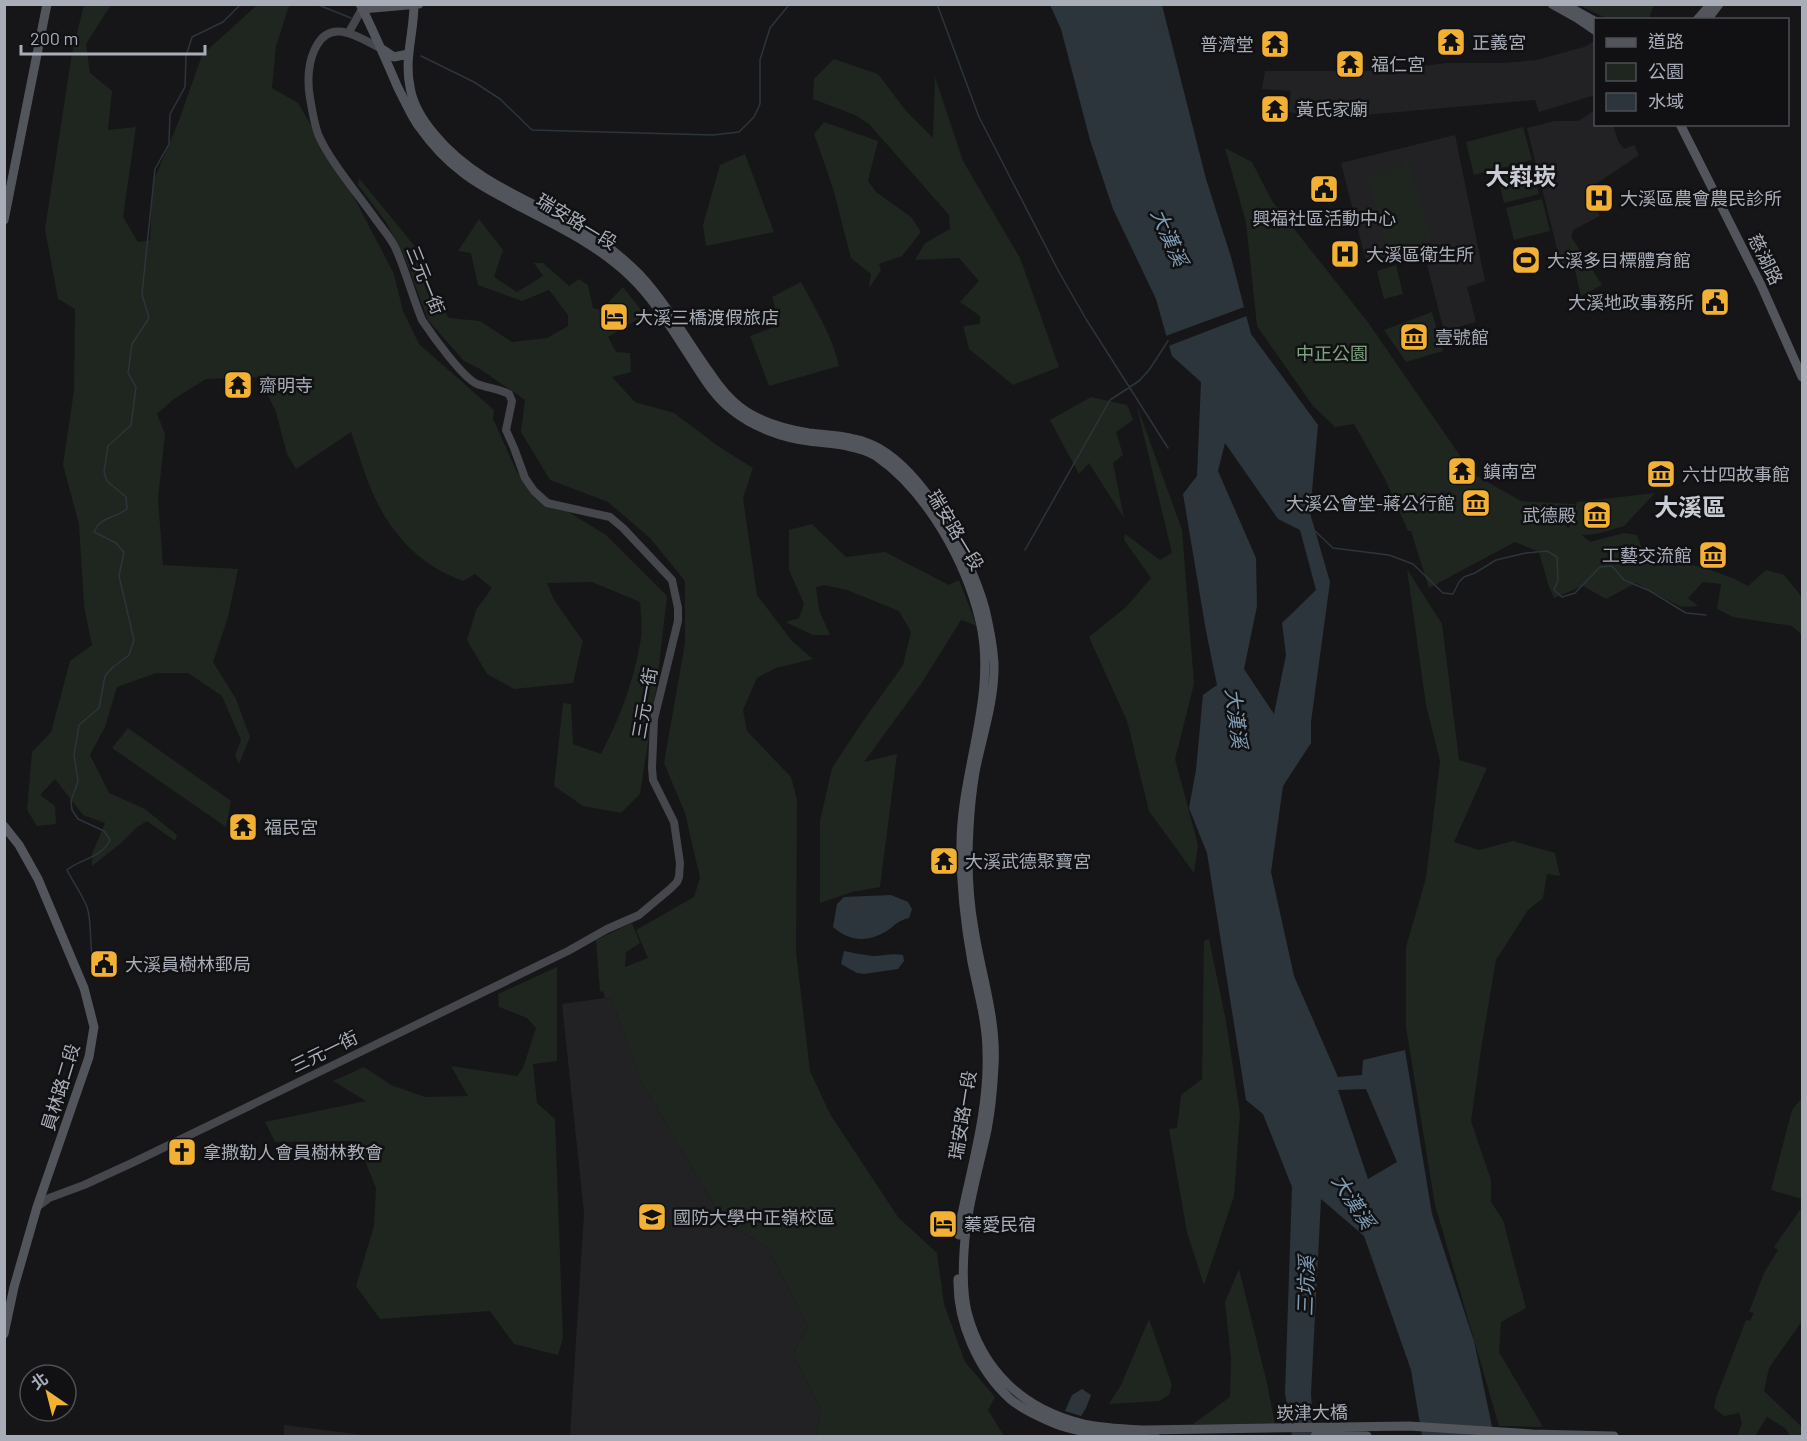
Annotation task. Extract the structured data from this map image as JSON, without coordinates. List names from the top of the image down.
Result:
{
  "streets": {
    "main road": [
      "瑞安路一段",
      "慈湖路",
      "員林路二段",
      "崁津大橋"
    ],
    "street": ["三元一街"]
  },
  "crossings": [
    ["瑞安路一段", "崁津大橋"],
    ["三元一街", "員林路二段"]
  ],
  "districts": ["大嵙崁", "大溪區"],
  "water": ["大漢溪", "三坑溪"],
  "parks": ["中正公園"],
  "places": {
    "temple": [
      "正義宮",
      "普濟堂",
      "福仁宮",
      "黃氏家廟",
      "齋明寺",
      "鎮南宮",
      "福民宮",
      "大溪武德聚寶宮"
    ],
    "public building": ["興福社區活動中心", "大溪地政事務所", "大溪員樹林郵局"],
    "hospital": ["大溪區農會農民診所", "大溪區衛生所"],
    "sports": ["大溪多目標體育館"],
    "hotel": ["大溪三橋渡假旅店", "蓁愛民宿"],
    "museum": [
      "壹號館",
      "六廿四故事館",
      "大溪公會堂-蔣公行館",
      "武德殿",
      "工藝交流館"
    ],
    "church": ["拿撒勒人會員樹林教會"],
    "school or university": ["國防大學中正嶺校區"]
  },
  "legend": ["道路", "公園", "水域"],
  "scale_bar": "200 m",
  "north": "top left"
}
